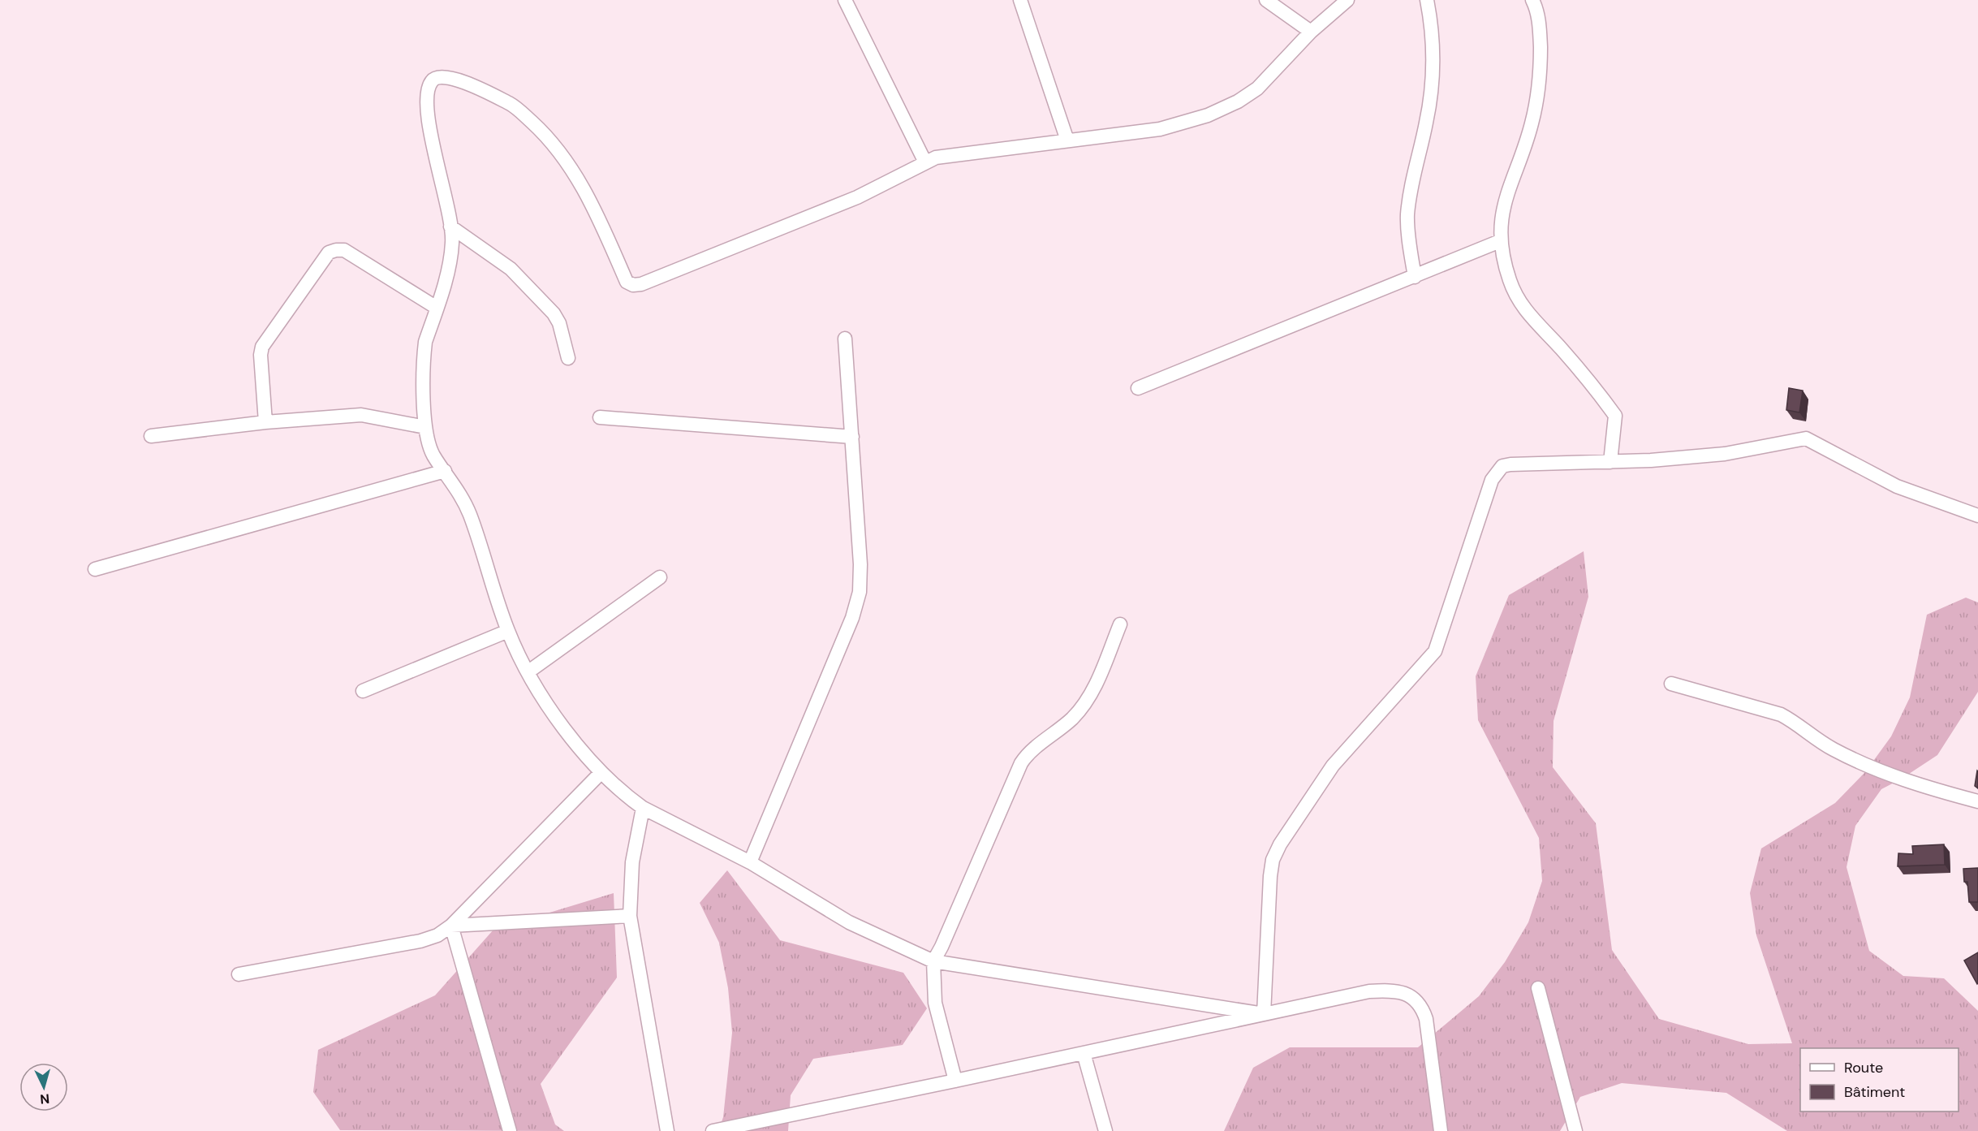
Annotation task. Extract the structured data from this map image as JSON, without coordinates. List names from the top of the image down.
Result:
{
  "legend": ["Route", "Bâtiment"],
  "north": "bottom"
}
